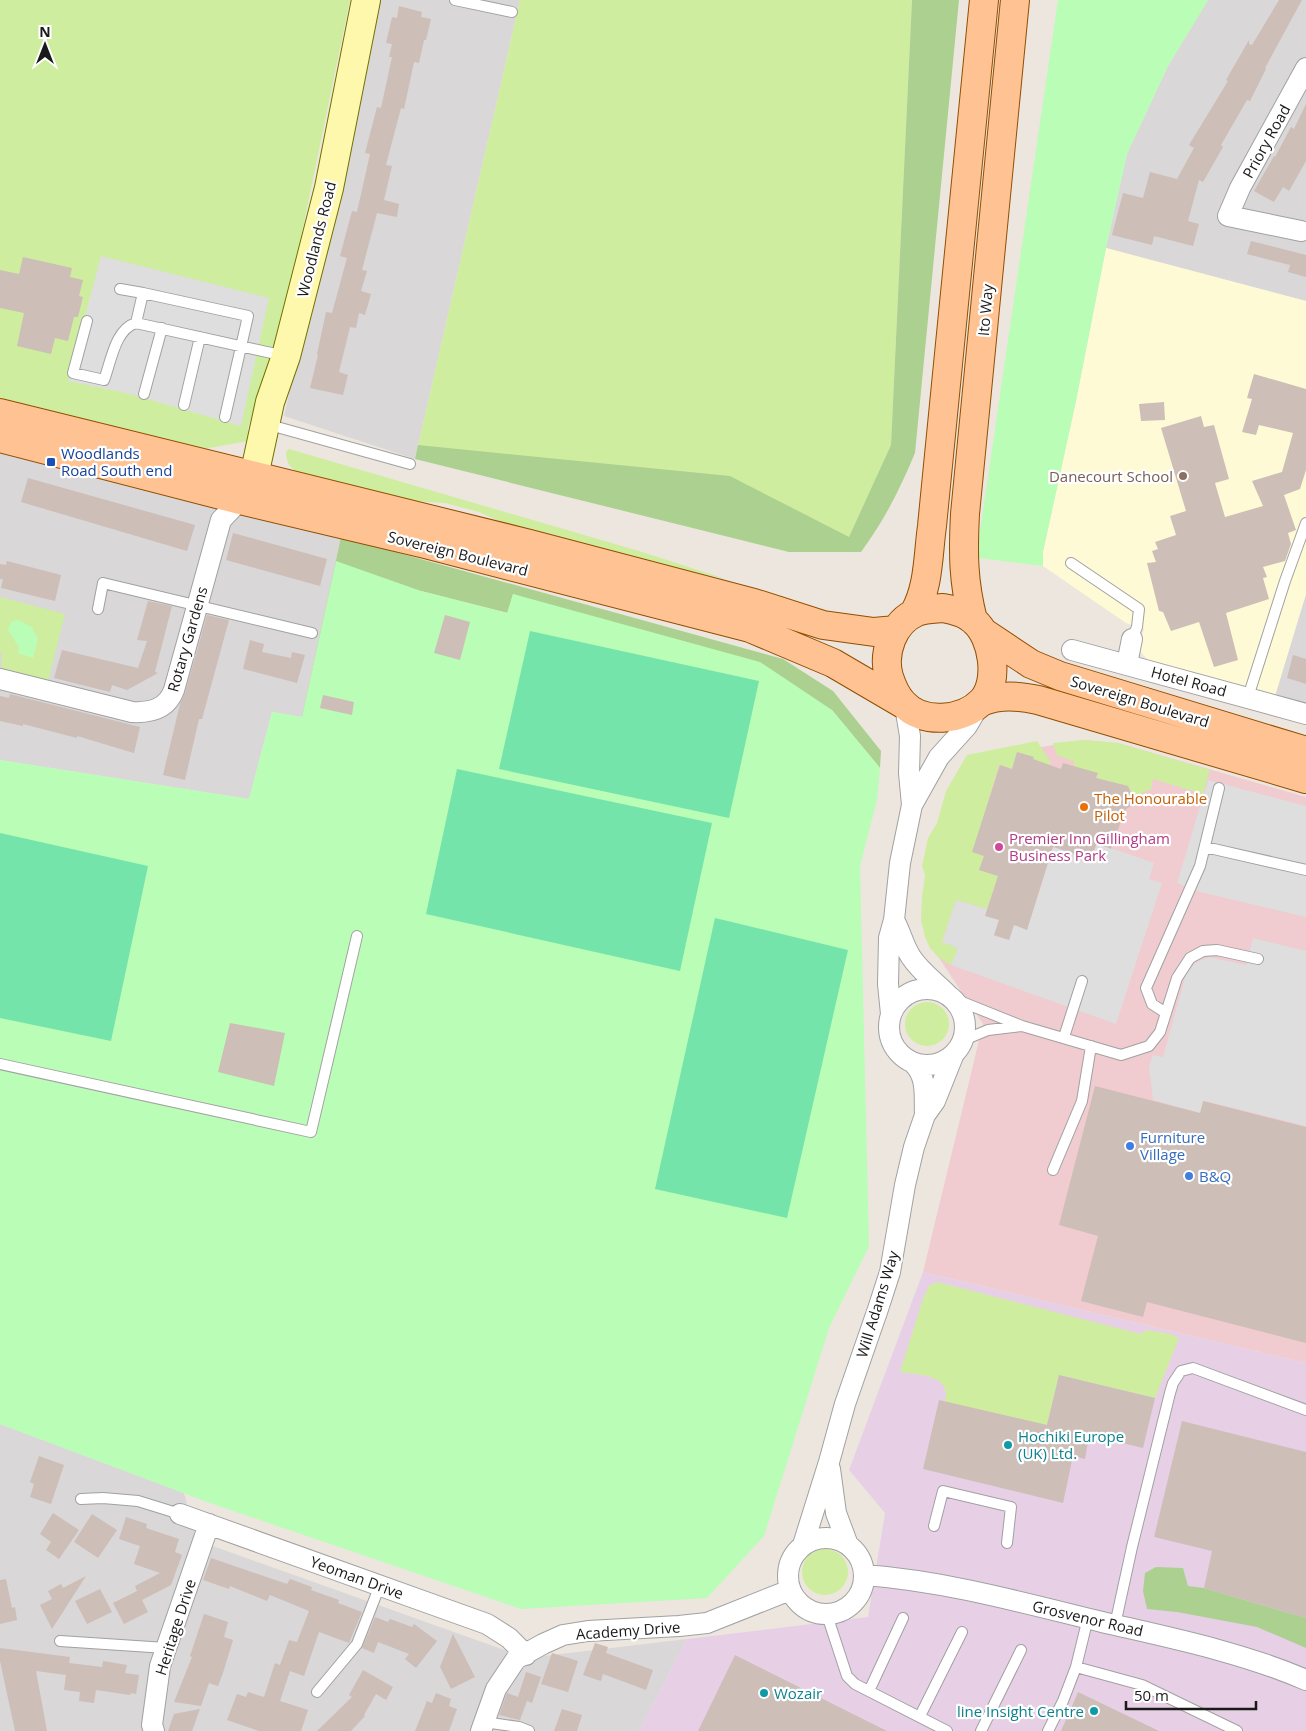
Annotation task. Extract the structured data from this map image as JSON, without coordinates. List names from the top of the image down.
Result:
{
  "streets": {
    "main road": ["Ito Way", "Sovereign Boulevard"],
    "street": [
      "Priory Road",
      "Woodlands Road",
      "Rotary Gardens",
      "Hotel Road",
      "Will Adams Way",
      "Yeoman Drive",
      "Grosvenor Road",
      "Heritage Drive",
      "Academy Drive"
    ]
  },
  "crossings": [
    ["Woodlands Road", "Sovereign Boulevard"],
    ["Woodlands Road", "Rotary Gardens"],
    ["Ito Way", "Sovereign Boulevard"],
    ["Sovereign Boulevard", "Rotary Gardens"],
    ["Will Adams Way", "Grosvenor Road"],
    ["Will Adams Way", "Academy Drive"],
    ["Yeoman Drive", "Heritage Drive"],
    ["Yeoman Drive", "Academy Drive"],
    ["Grosvenor Road", "Academy Drive"]
  ],
  "places": {
    "transit": ["Woodlands Road South end"],
    "other": [
      "Danecourt School",
      "The Honourable Pilot",
      "Premier Inn Gillingham Business Park",
      "Furniture Village",
      "B&Q",
      "Hochiki Europe (UK) Ltd.",
      "Wozair",
      "line Insight Centre"
    ]
  },
  "scale_bar": "50 m",
  "north": "top"
}
